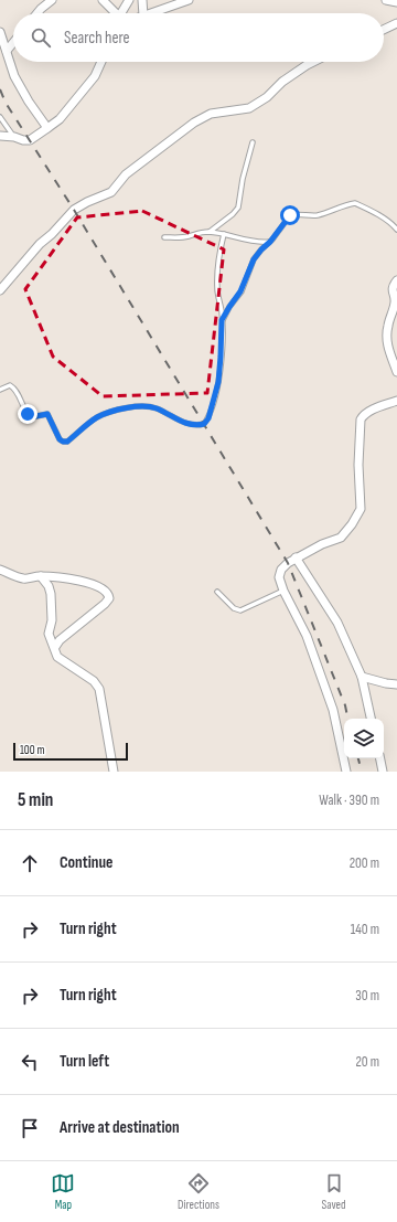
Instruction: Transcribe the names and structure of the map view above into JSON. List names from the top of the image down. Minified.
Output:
{"scale_bar":"100 m","page":{"search":"Search here","scale":"100 m","heading":["5 min","Walk · 390 m"],"list":[["Continue","200 m"],["Turn right","140 m"],["Turn right","30 m"],["Turn left","20 m"],"Arrive at destination"],"nav":["Map","Directions","Saved"]}}
